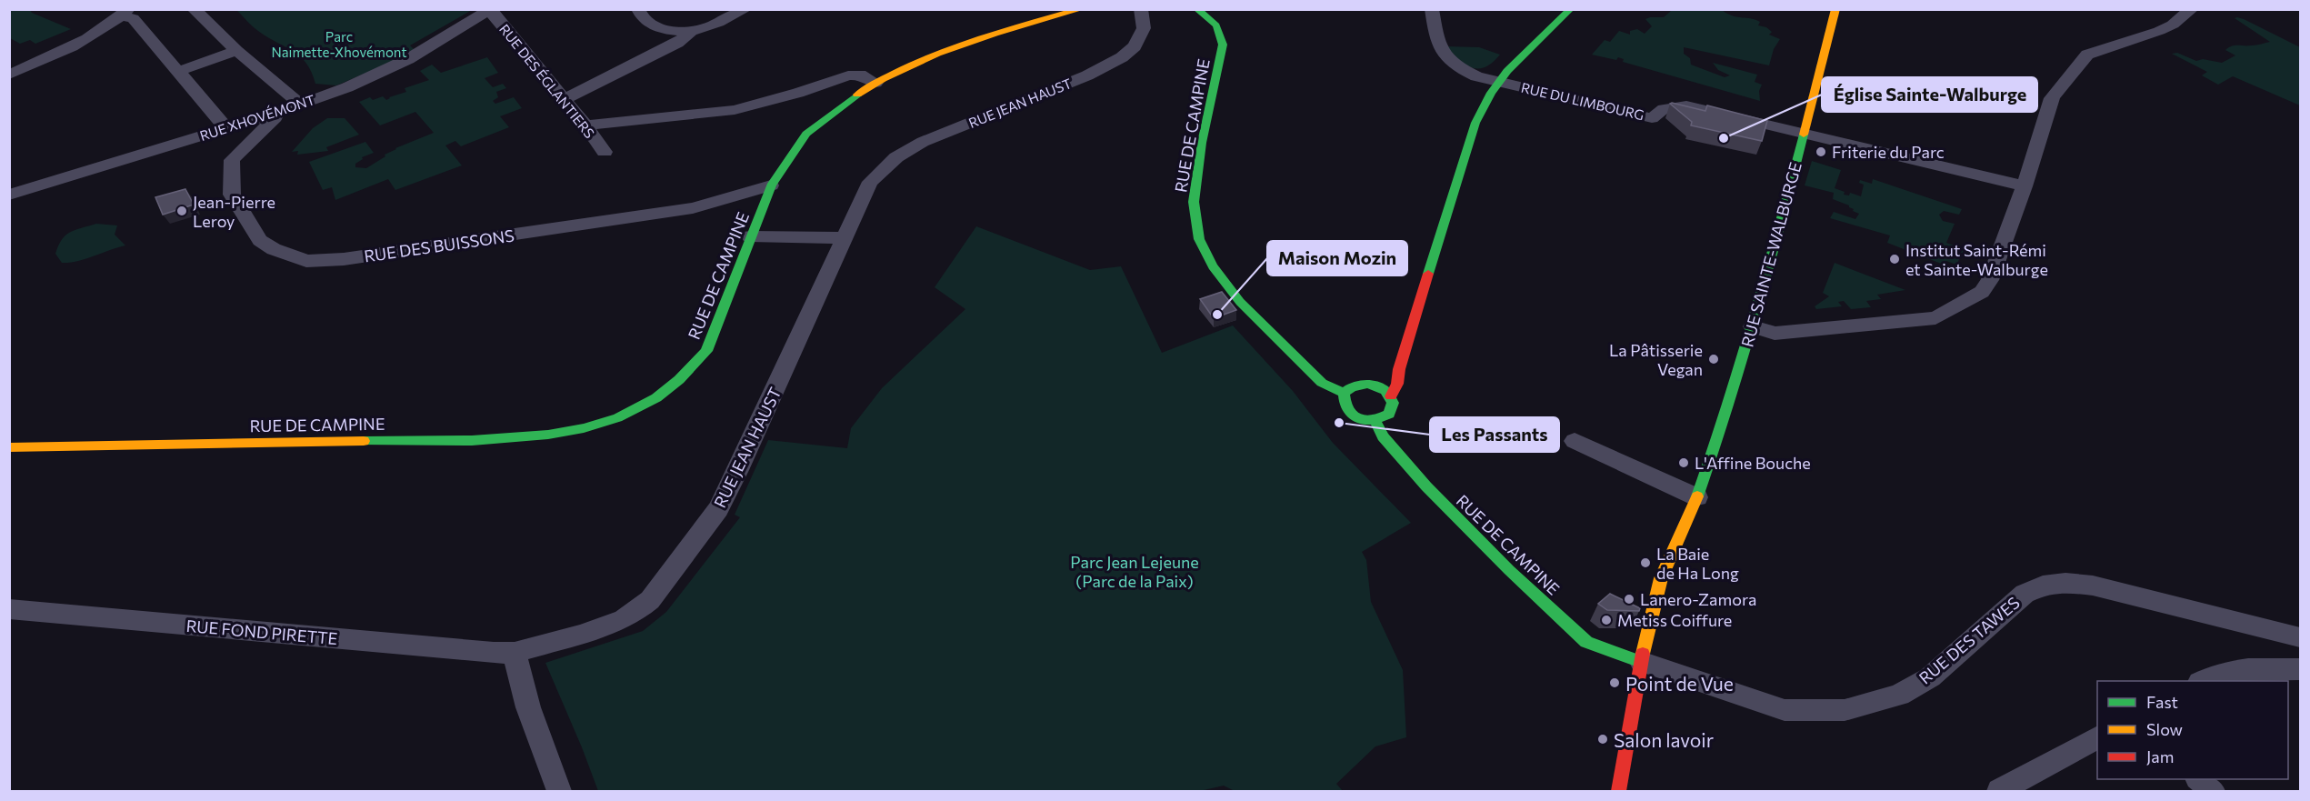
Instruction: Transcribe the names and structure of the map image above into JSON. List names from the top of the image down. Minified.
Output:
{"streets":{"street":["RUE DES ÉGLANTIERS","RUE DU LIMBOURG","RUE JEAN HAUST","RUE XHOVÉMONT","RUE DE CAMPINE","RUE DES BUISSONS","RUE SAINTE-WALBURGE","RUE FOND PIRETTE","RUE DES TAWES"]},"crossings":[["RUE DES ÉGLANTIERS","RUE XHOVÉMONT"],["RUE DU LIMBOURG","RUE SAINTE-WALBURGE"],["RUE JEAN HAUST","RUE FOND PIRETTE"],["RUE XHOVÉMONT","RUE DES BUISSONS"],["RUE DE CAMPINE","RUE DES BUISSONS"],["RUE DE CAMPINE","RUE SAINTE-WALBURGE"],["RUE DE CAMPINE","RUE DES TAWES"],["RUE SAINTE-WALBURGE","RUE DES TAWES"]],"parks":["Parc Naimette-Xhovémont","Parc Jean Lejeune (Parc de la Paix)"],"places":["Église Sainte-Walburge","Friterie du Parc","Jean-Pierre Leroy","Institut Saint-Rémi et Sainte-Walburge","Maison Mozin","La Pâtisserie Vegan","Les Passants","L'Affine Bouche","La Baie de Ha Long","Lanero-Zamora","Metiss Coiffure","Point de Vue","Salon lavoir"],"legend":["Fast","Slow","Jam"]}
